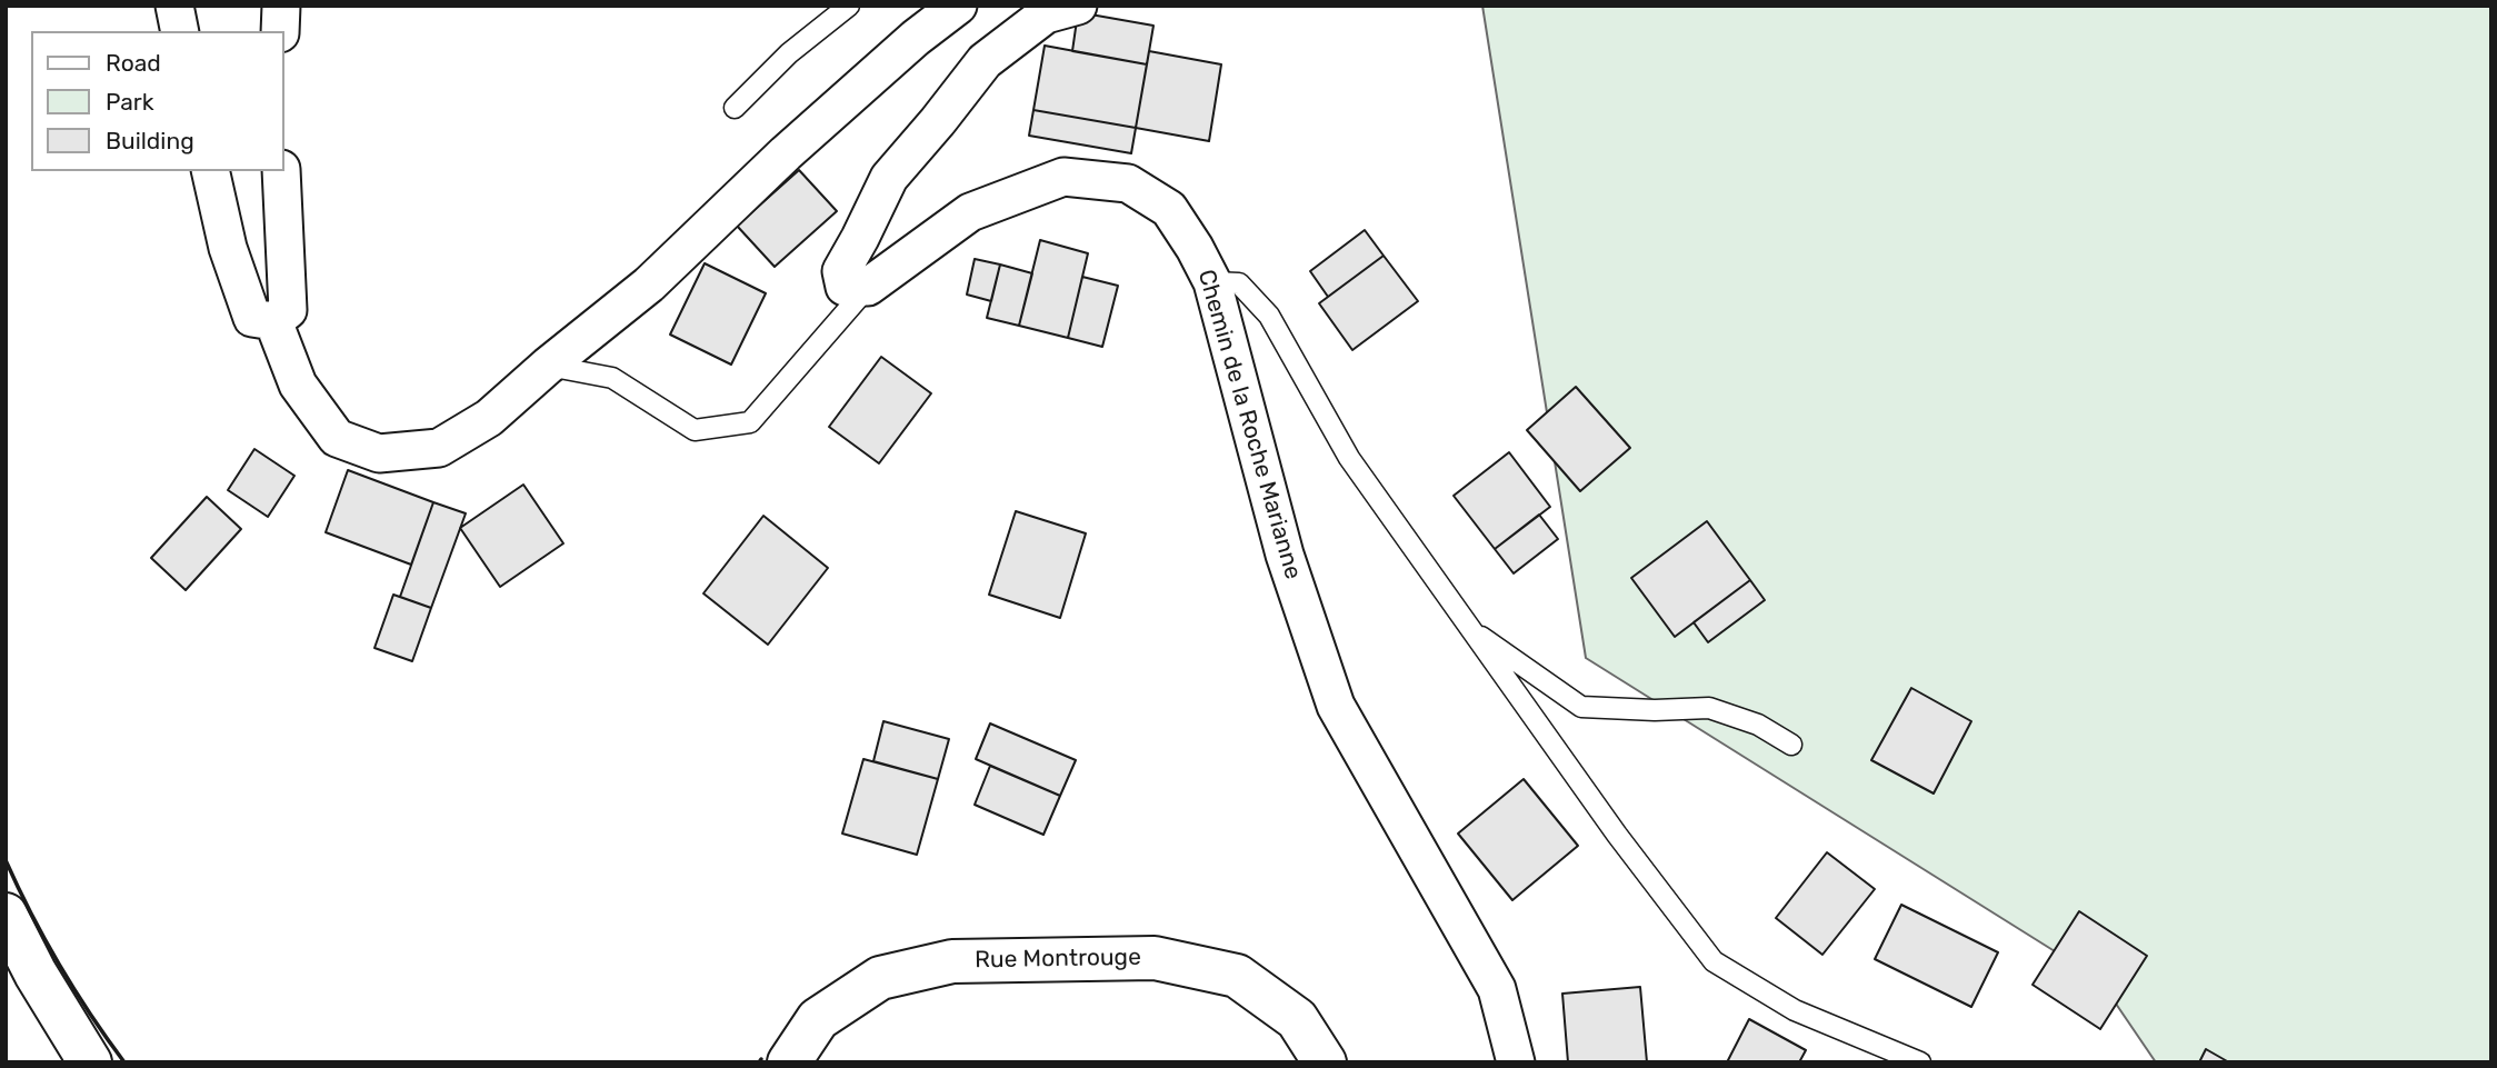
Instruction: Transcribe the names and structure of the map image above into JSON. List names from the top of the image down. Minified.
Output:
{"streets":{"main road":["Rue Montrouge"],"street":["Chemin de la Roche Marianne"]},"legend":["Road","Park","Building"]}
